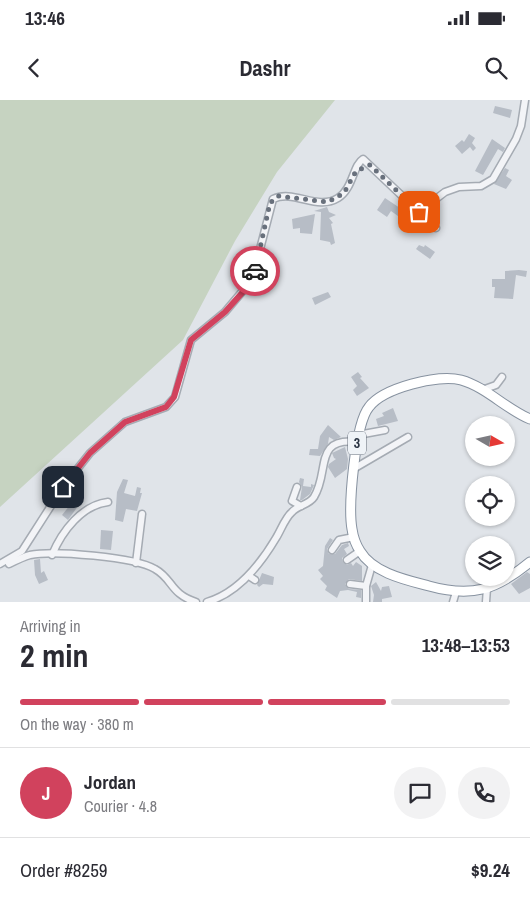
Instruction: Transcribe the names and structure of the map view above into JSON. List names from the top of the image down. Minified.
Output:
{"streets":{"highway":["3"]},"north":"right","page":{"status":"13:46","header":"Dashr","heading":["2 min","Arriving in","13:48–13:53"],"panel":["Jordan","Courier · 4.8","Order #8259","$9.24"],"bar":"On the way · 380 m","round":"J"}}
